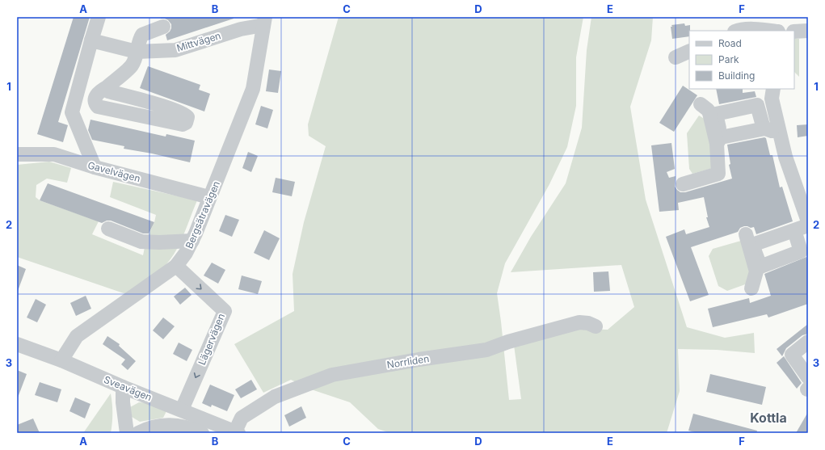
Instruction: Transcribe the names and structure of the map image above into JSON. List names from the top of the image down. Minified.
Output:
{"streets":{"street":["Mittvägen","Gavelvägen","Bergsätravägen","Lägervägen","Norrliden","Sveavägen"]},"crossings":[["Mittvägen","Bergsätravägen"],["Gavelvägen","Bergsätravägen"],["Bergsätravägen","Lägervägen"],["Bergsätravägen","Sveavägen"],["Lägervägen","Sveavägen"],["Norrliden","Sveavägen"]],"one_way":["Lägervägen"],"districts":["Kottla"],"legend":["Road","Park","Building"],"grid":{"columns":["A","B","C","D","E","F"],"rows":["1","2","3"]}}
